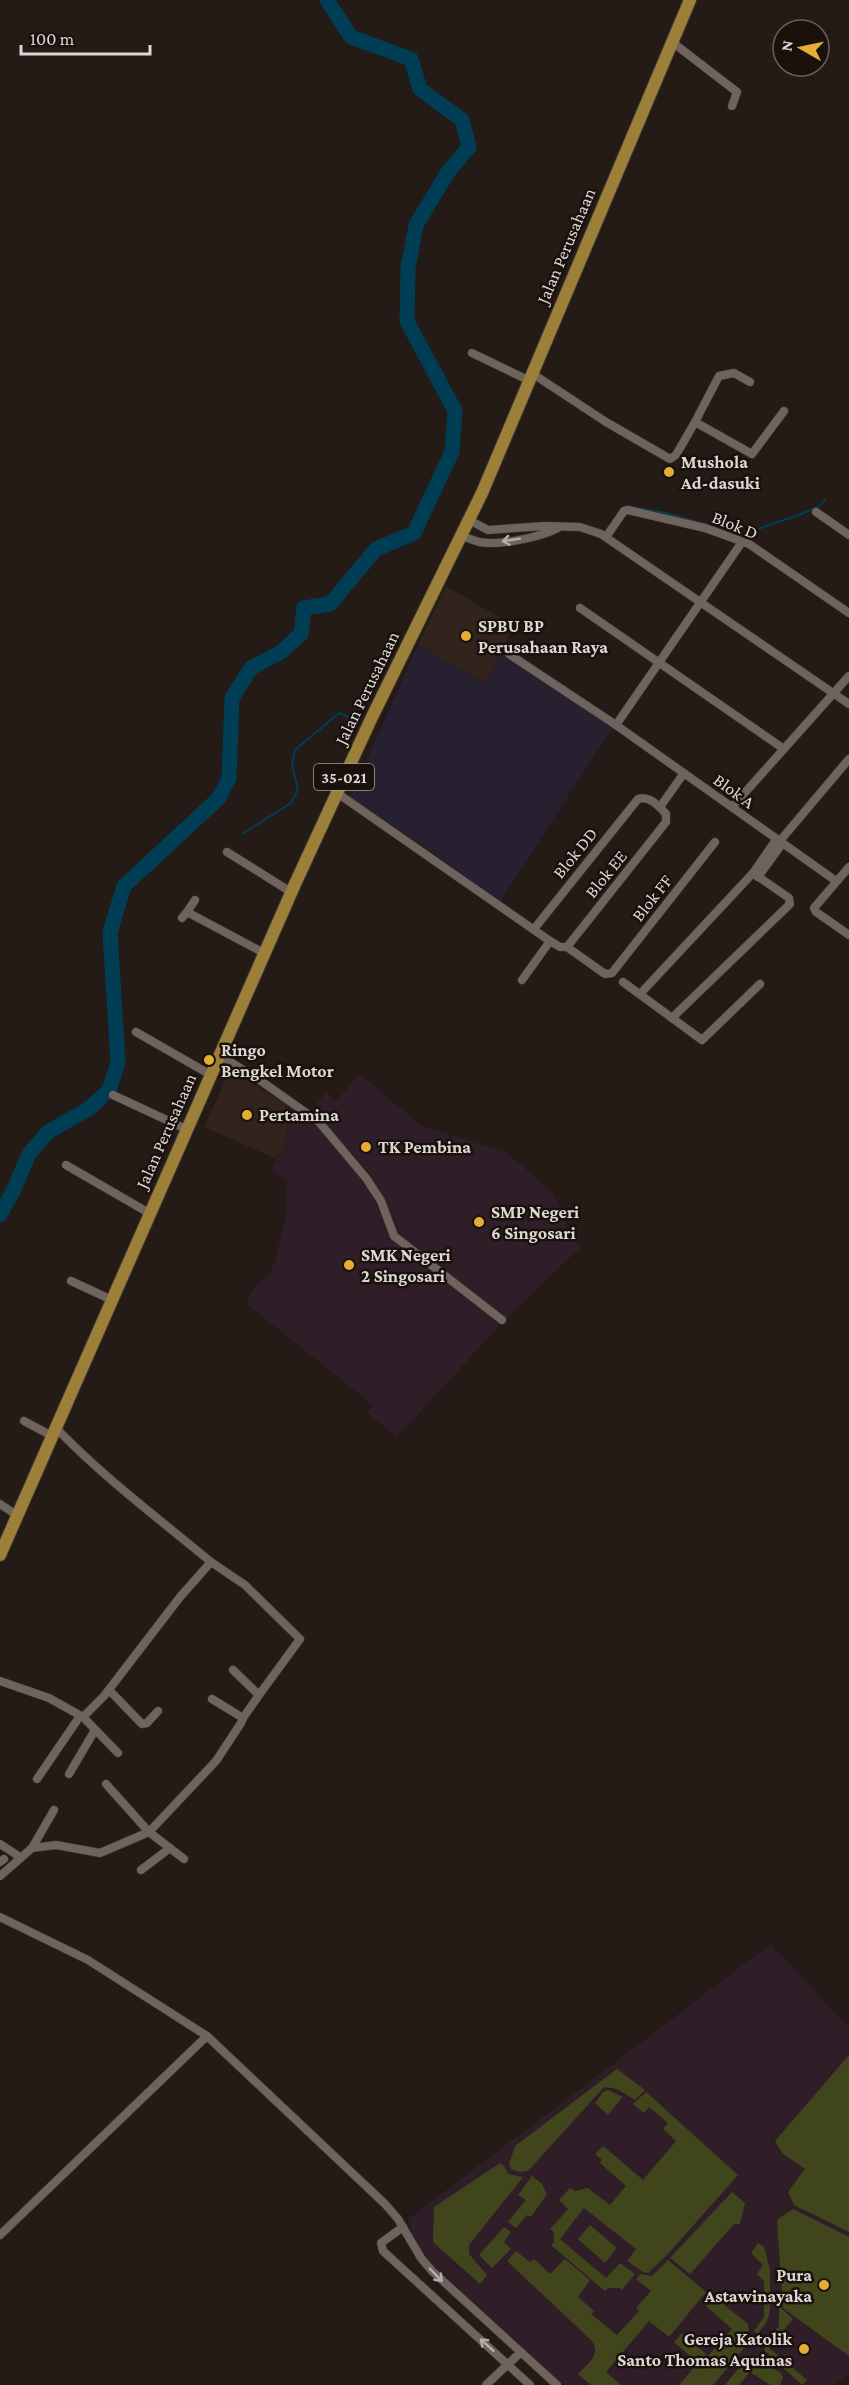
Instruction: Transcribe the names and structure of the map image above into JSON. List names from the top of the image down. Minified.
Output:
{"streets":{"main road":["Jalan Perusahaan","35-021"],"street":["Blok D","Blok A","Blok DD","Blok EE","Blok FF"]},"crossings":[["Blok DD","Blok EE"],["Blok EE","Blok FF"]],"places":["Mushola Ad-dasuki","SPBU BP Perusahaan Raya","Ringo Bengkel Motor","Pertamina","TK Pembina","SMP Negeri 6 Singosari","SMK Negeri 2 Singosari","Pura Astawinayaka","Gereja Katolik Santo Thomas Aquinas"],"scale_bar":"100 m","north":"left"}
